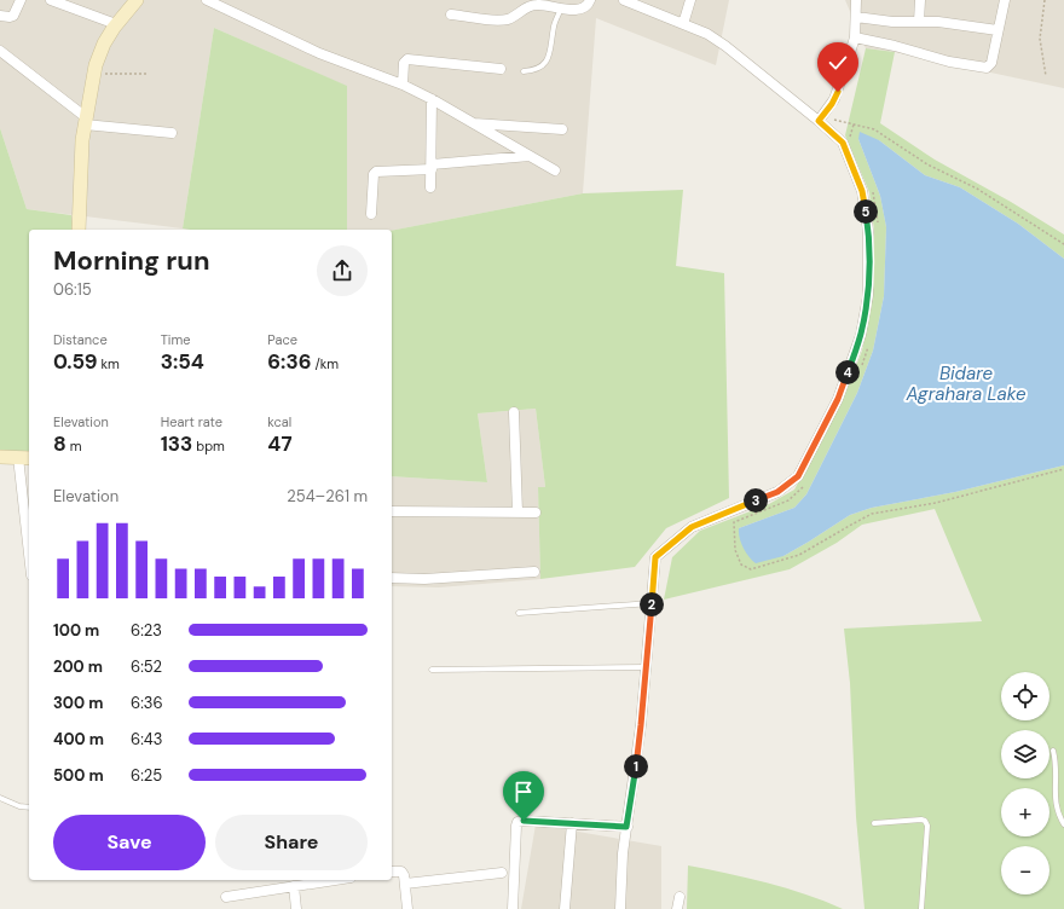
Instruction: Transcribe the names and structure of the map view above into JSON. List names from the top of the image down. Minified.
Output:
{"water":["Bidare Agrahara Lake"],"page":{"pins":["5","4","3","2","1"],"heading":["Morning run","06:15"],"stats":[["Distance","0.59 km"],["Time","3:54"],["Pace","6:36 /km"],["Elevation","8 m"],["Heart rate","133 bpm"],["kcal","47"]],"chart":["Elevation","254–261 m"],"list":[{"name":"100 m","note":"6:23"},{"name":"200 m","note":"6:52"},{"name":"300 m","note":"6:36"},{"name":"400 m","note":"6:43"},{"name":"500 m","note":"6:25"}],"map_buttons":["+","−"],"buttons":["Save","Share"]}}
